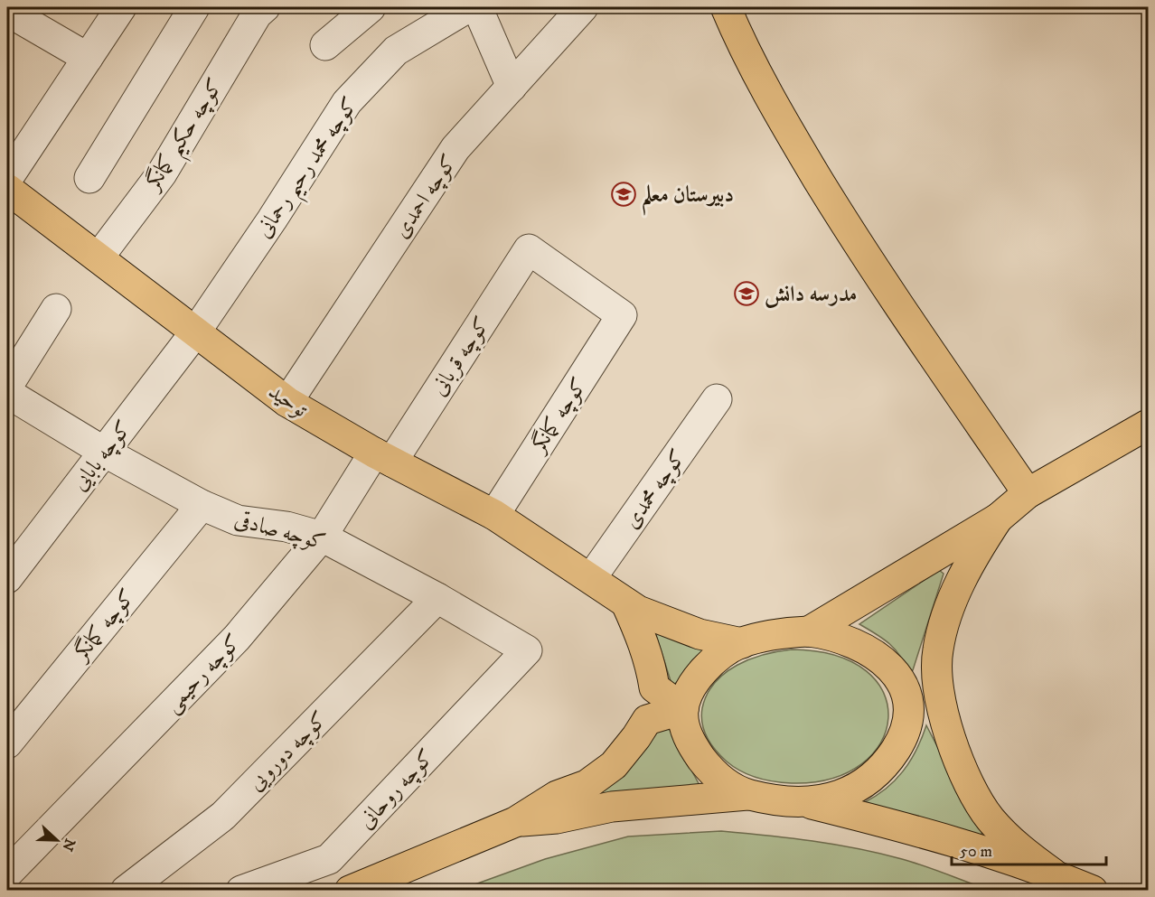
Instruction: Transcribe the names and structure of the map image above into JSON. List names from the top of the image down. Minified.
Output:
{"streets":{"main road":["توحید"],"street":["کوچه حکیم کمانگر","کوچه محمد رحیم رحمانی","کوچه احمدی","کوچه قربانی","کوچه کمانگر","کوچه بابایی","کوچه محمدی","کوچه صادقی","کوچه رحیمی","کوچه دورویی","کوچه روحانی"]},"crossings":[["کوچه حکیم کمانگر","توحید"],["کوچه محمد رحیم رحمانی","توحید"],["کوچه محمد رحیم رحمانی","کوچه بابایی"],["کوچه احمدی","توحید"],["کوچه قربانی","توحید"],["کوچه قربانی","کوچه کمانگر"],["کوچه قربانی","کوچه رحیمی"],["توحید","کوچه کمانگر"],["توحید","کوچه بابایی"],["توحید","کوچه محمدی"],["توحید","کوچه رحیمی"],["کوچه کمانگر","کوچه صادقی"],["کوچه بابایی","کوچه صادقی"],["کوچه صادقی","کوچه رحیمی"],["کوچه صادقی","کوچه دورویی"],["کوچه صادقی","کوچه روحانی"]],"places":{"school or university":["دبیرستان معلم","مدرسه دانش"]},"scale_bar":"50 m","north":"right"}
